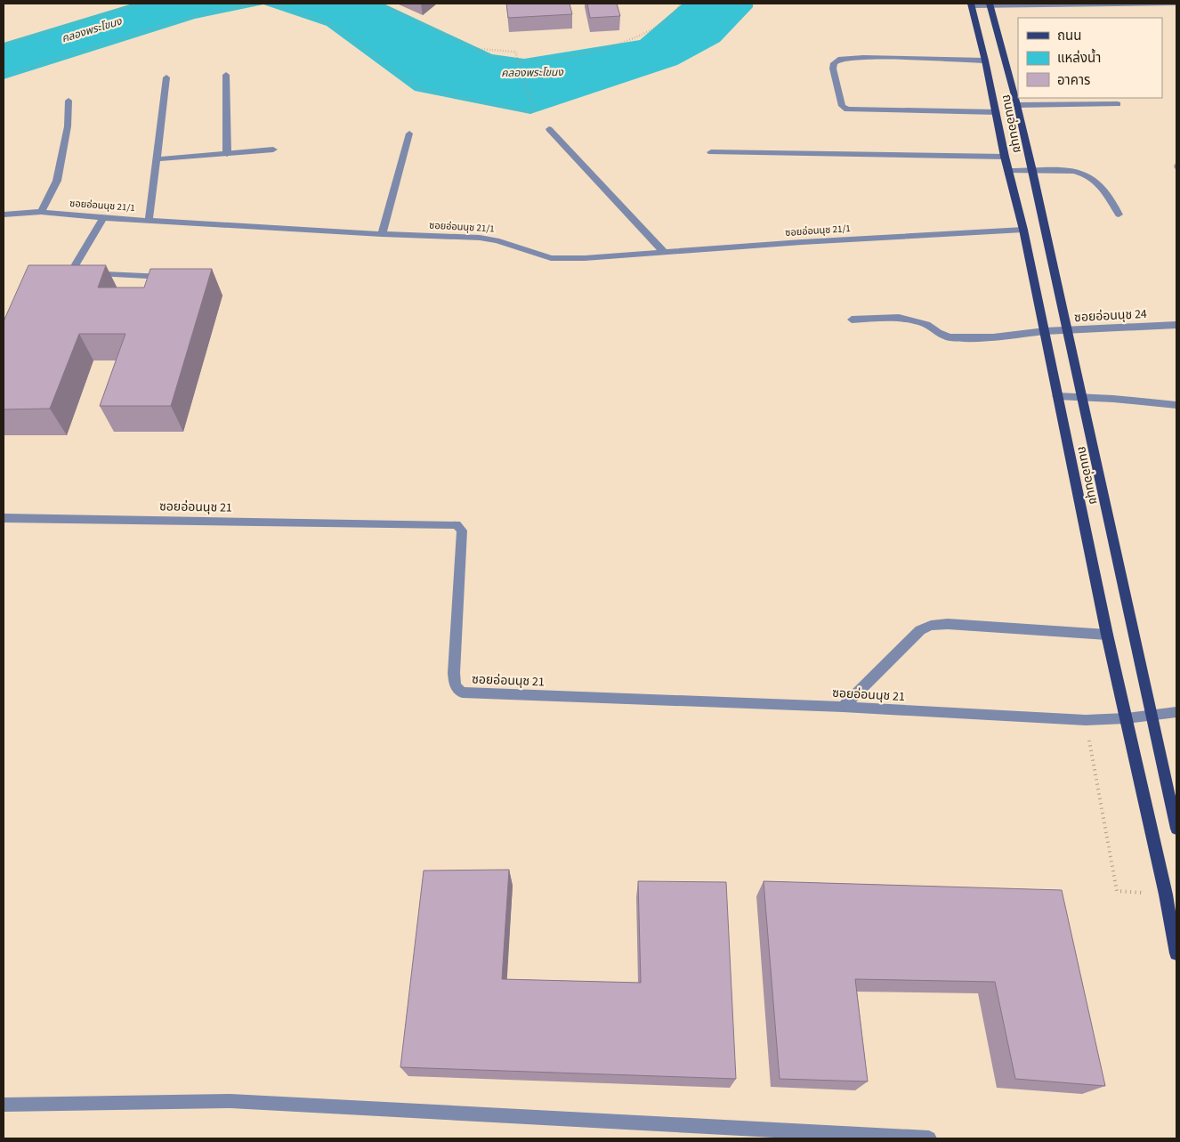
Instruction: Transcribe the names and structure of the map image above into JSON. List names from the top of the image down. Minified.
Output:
{"streets":{"main road":["ถนนอ่อนนุช"],"street":["ซอยอ่อนนุช 21/1","ซอยอ่อนนุช 24","ซอยอ่อนนุช 21"]},"crossings":[["ถนนอ่อนนุช","ซอยอ่อนนุช 21/1"],["ถนนอ่อนนุช","ซอยอ่อนนุช 24"],["ถนนอ่อนนุช","ซอยอ่อนนุช 21"]],"water":["คลองพระโขนง"],"legend":["ถนน","แหล่งน้ำ","อาคาร"]}
